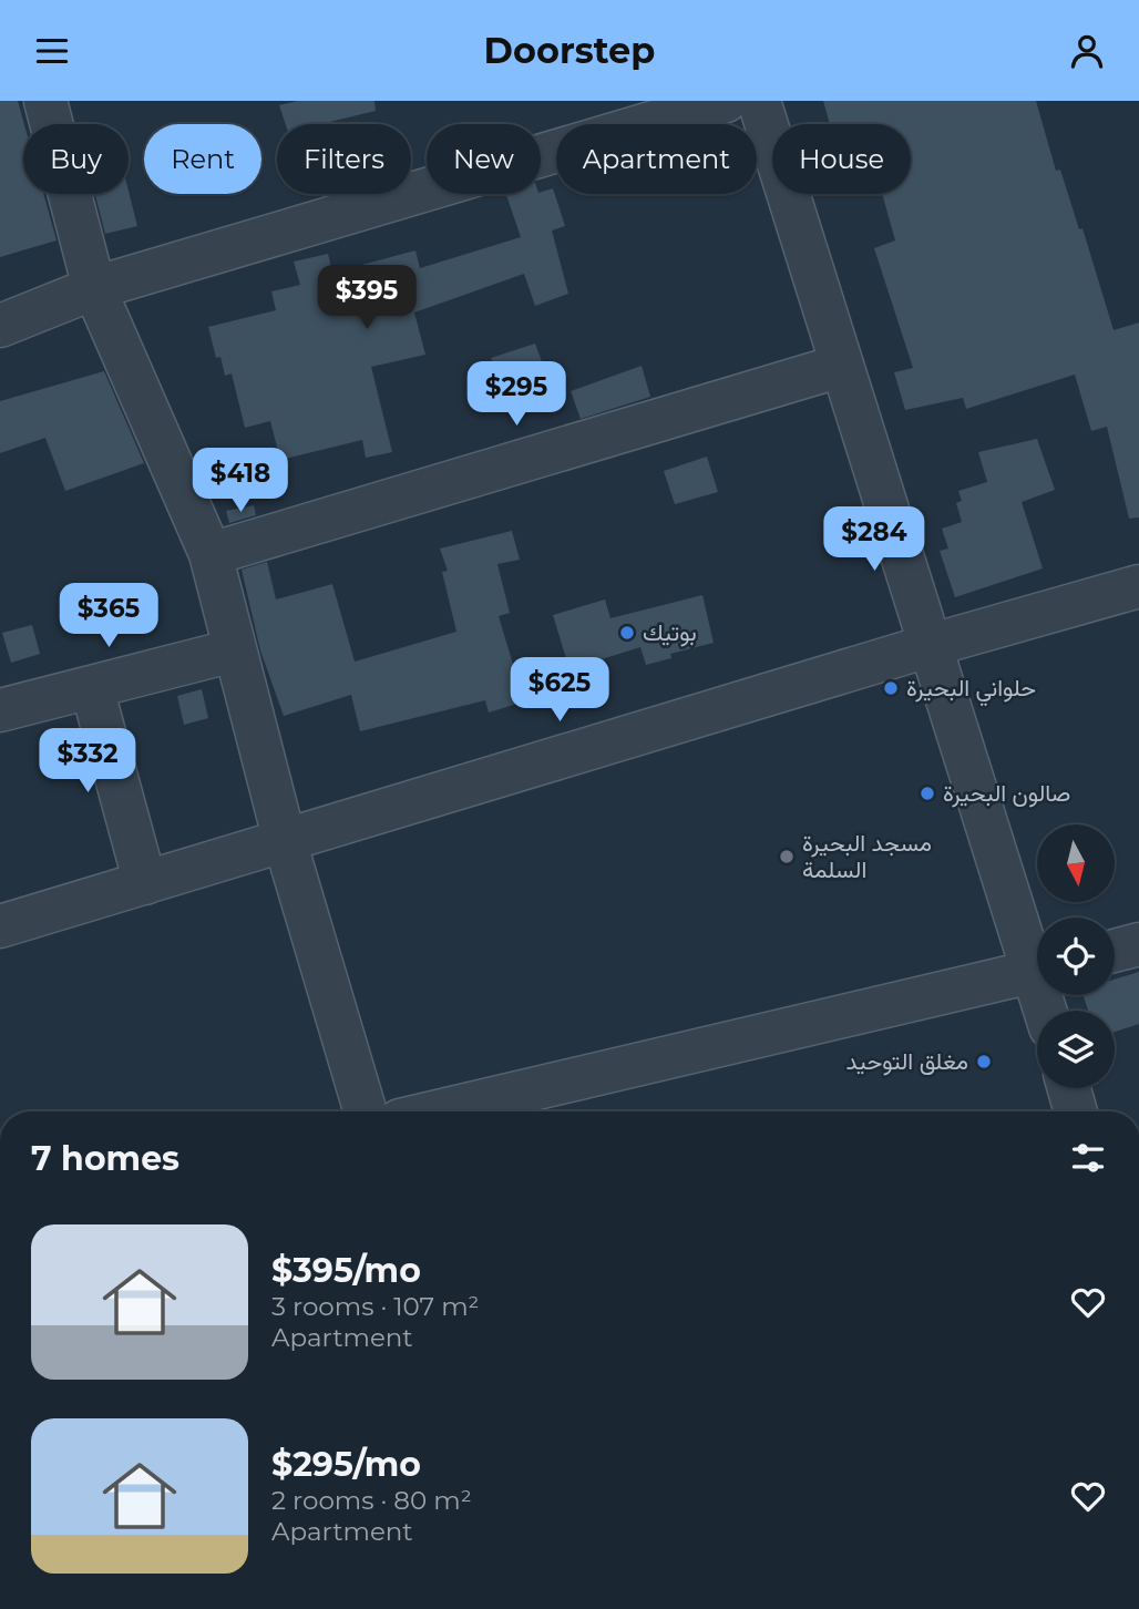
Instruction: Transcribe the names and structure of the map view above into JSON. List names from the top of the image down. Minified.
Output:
{"places":["بوتيك","حلواني البحيرة","صالون البحيرة","مسجد البحيرة السلمة","مغلق التوحيد"],"north":"bottom","page":{"header":"Doorstep","chip":["Buy","Rent","Filters","New","Apartment","House"],"price":["$395","$295","$418","$284","$365","$625","$332"],"heading":"7 homes","list":[{"name":"$395/mo","note":"3 rooms · 107 m² · Apartment"},{"name":"$295/mo","note":"2 rooms · 80 m² · Apartment"}]}}
